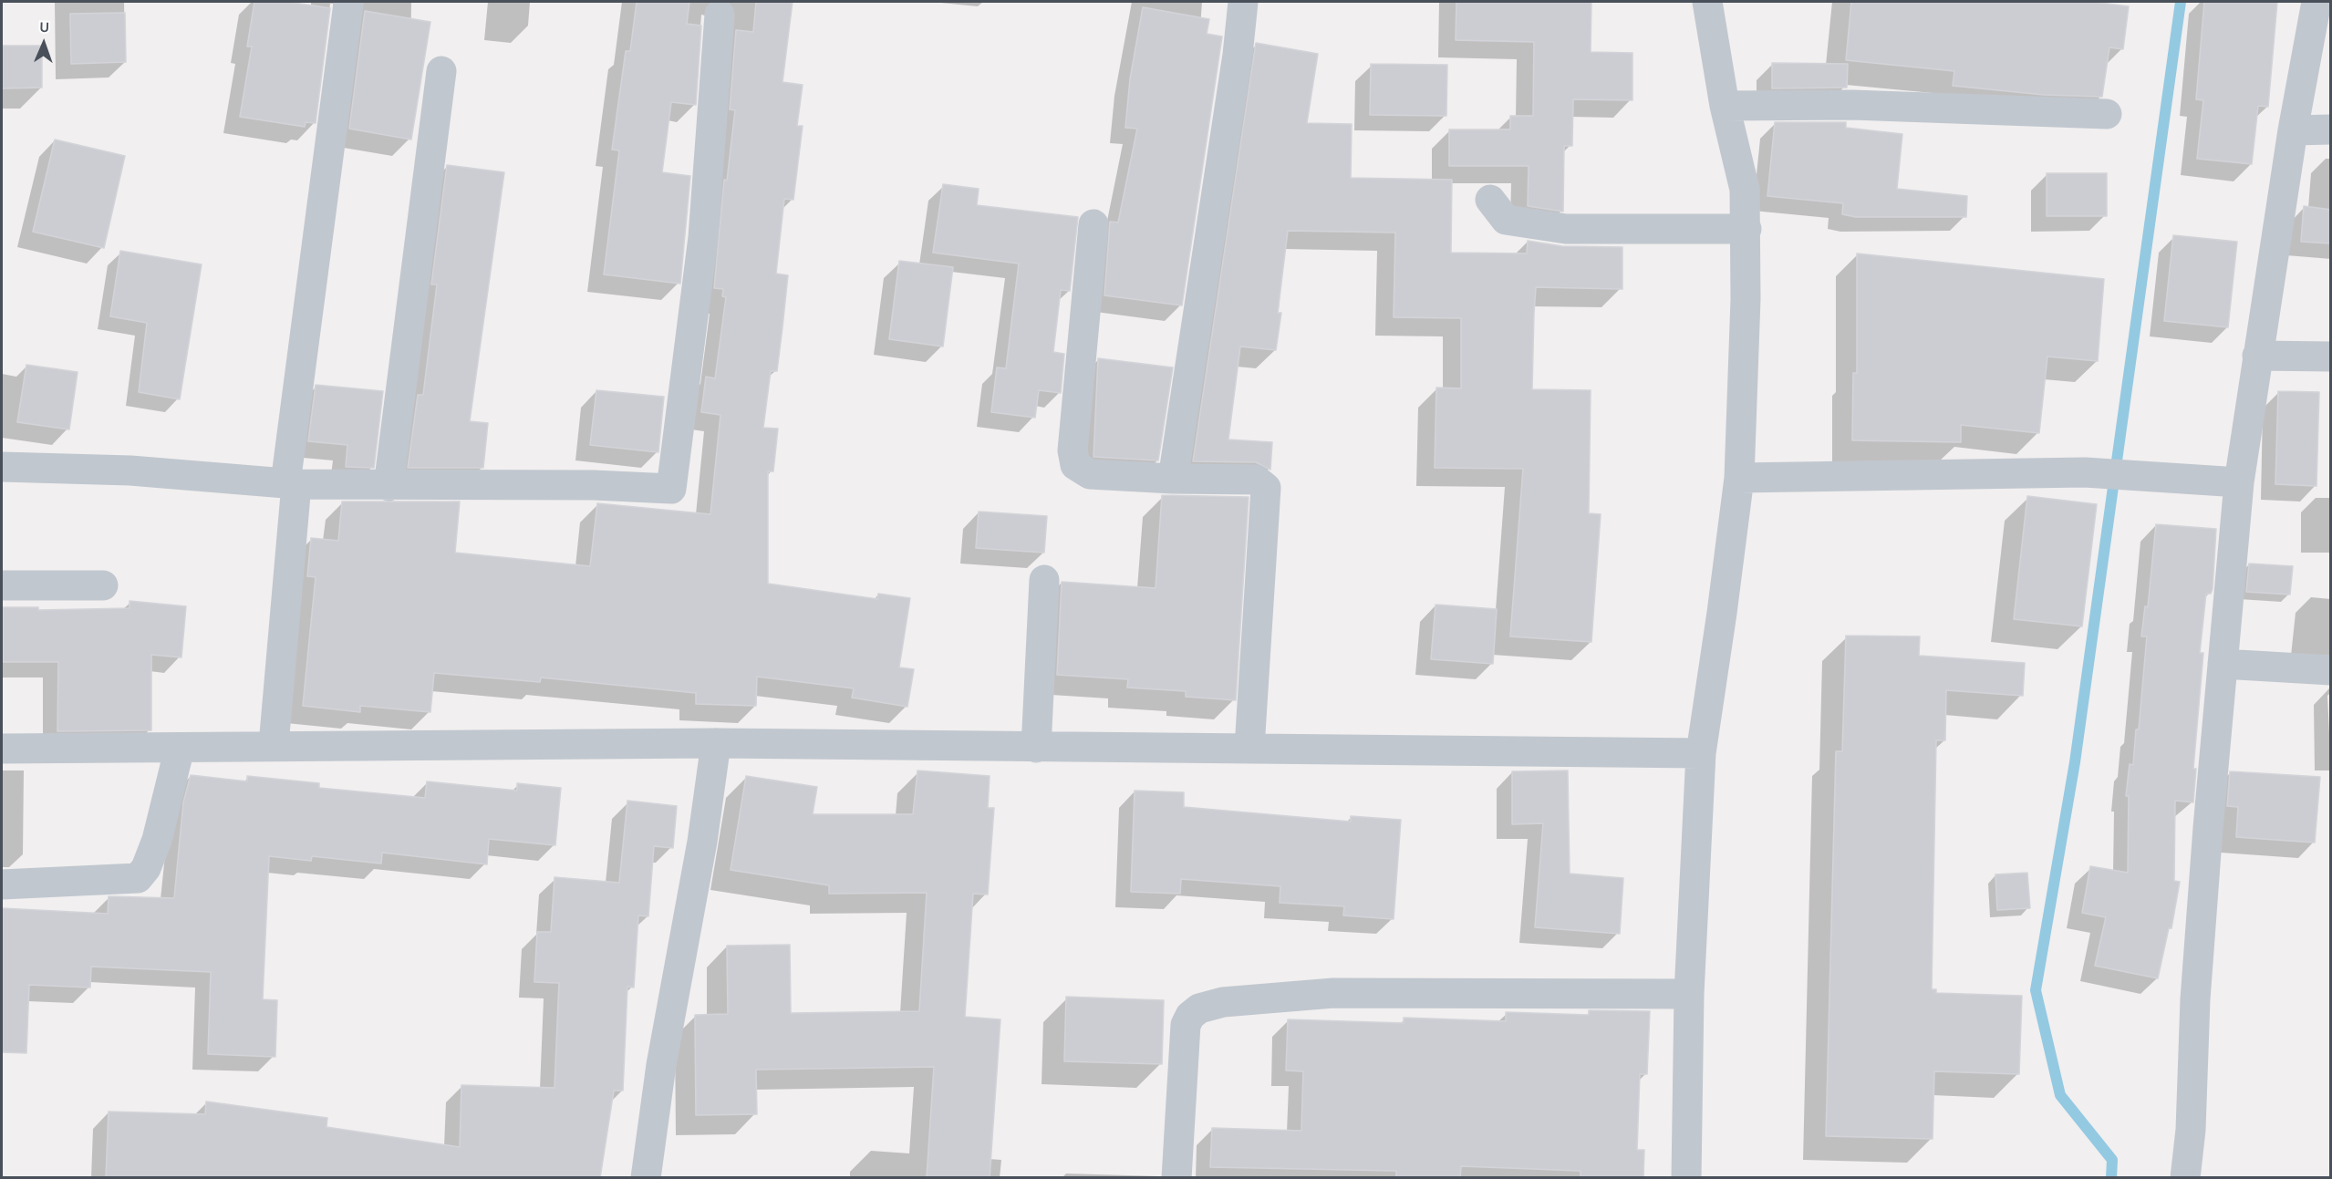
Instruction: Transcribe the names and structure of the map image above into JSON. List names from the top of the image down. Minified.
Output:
{"north":"top"}
